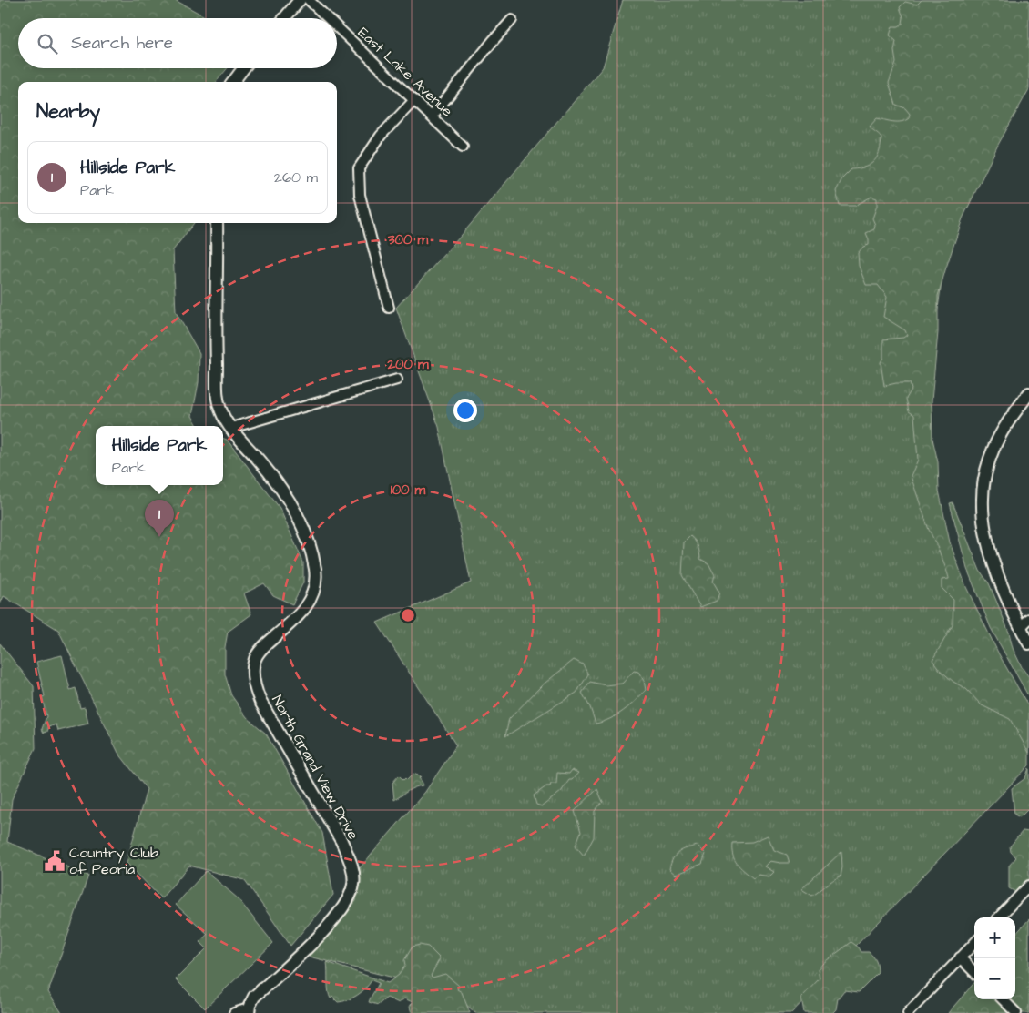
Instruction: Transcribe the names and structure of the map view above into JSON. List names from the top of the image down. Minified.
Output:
{"streets":{"street":["East Lake Avenue","North Grand View Drive"]},"places":{"public building":["Country Club of Peoria"]},"page":{"search":"Search here","heading":"Nearby","list":[{"mark":"1","name":"Hillside Park","note":"Park","value":"260 m"}],"popup":["Hillside Park","Park"],"pins":"1","map_buttons":["+","−"]},"rings":["300 m","200 m","100 m"]}
